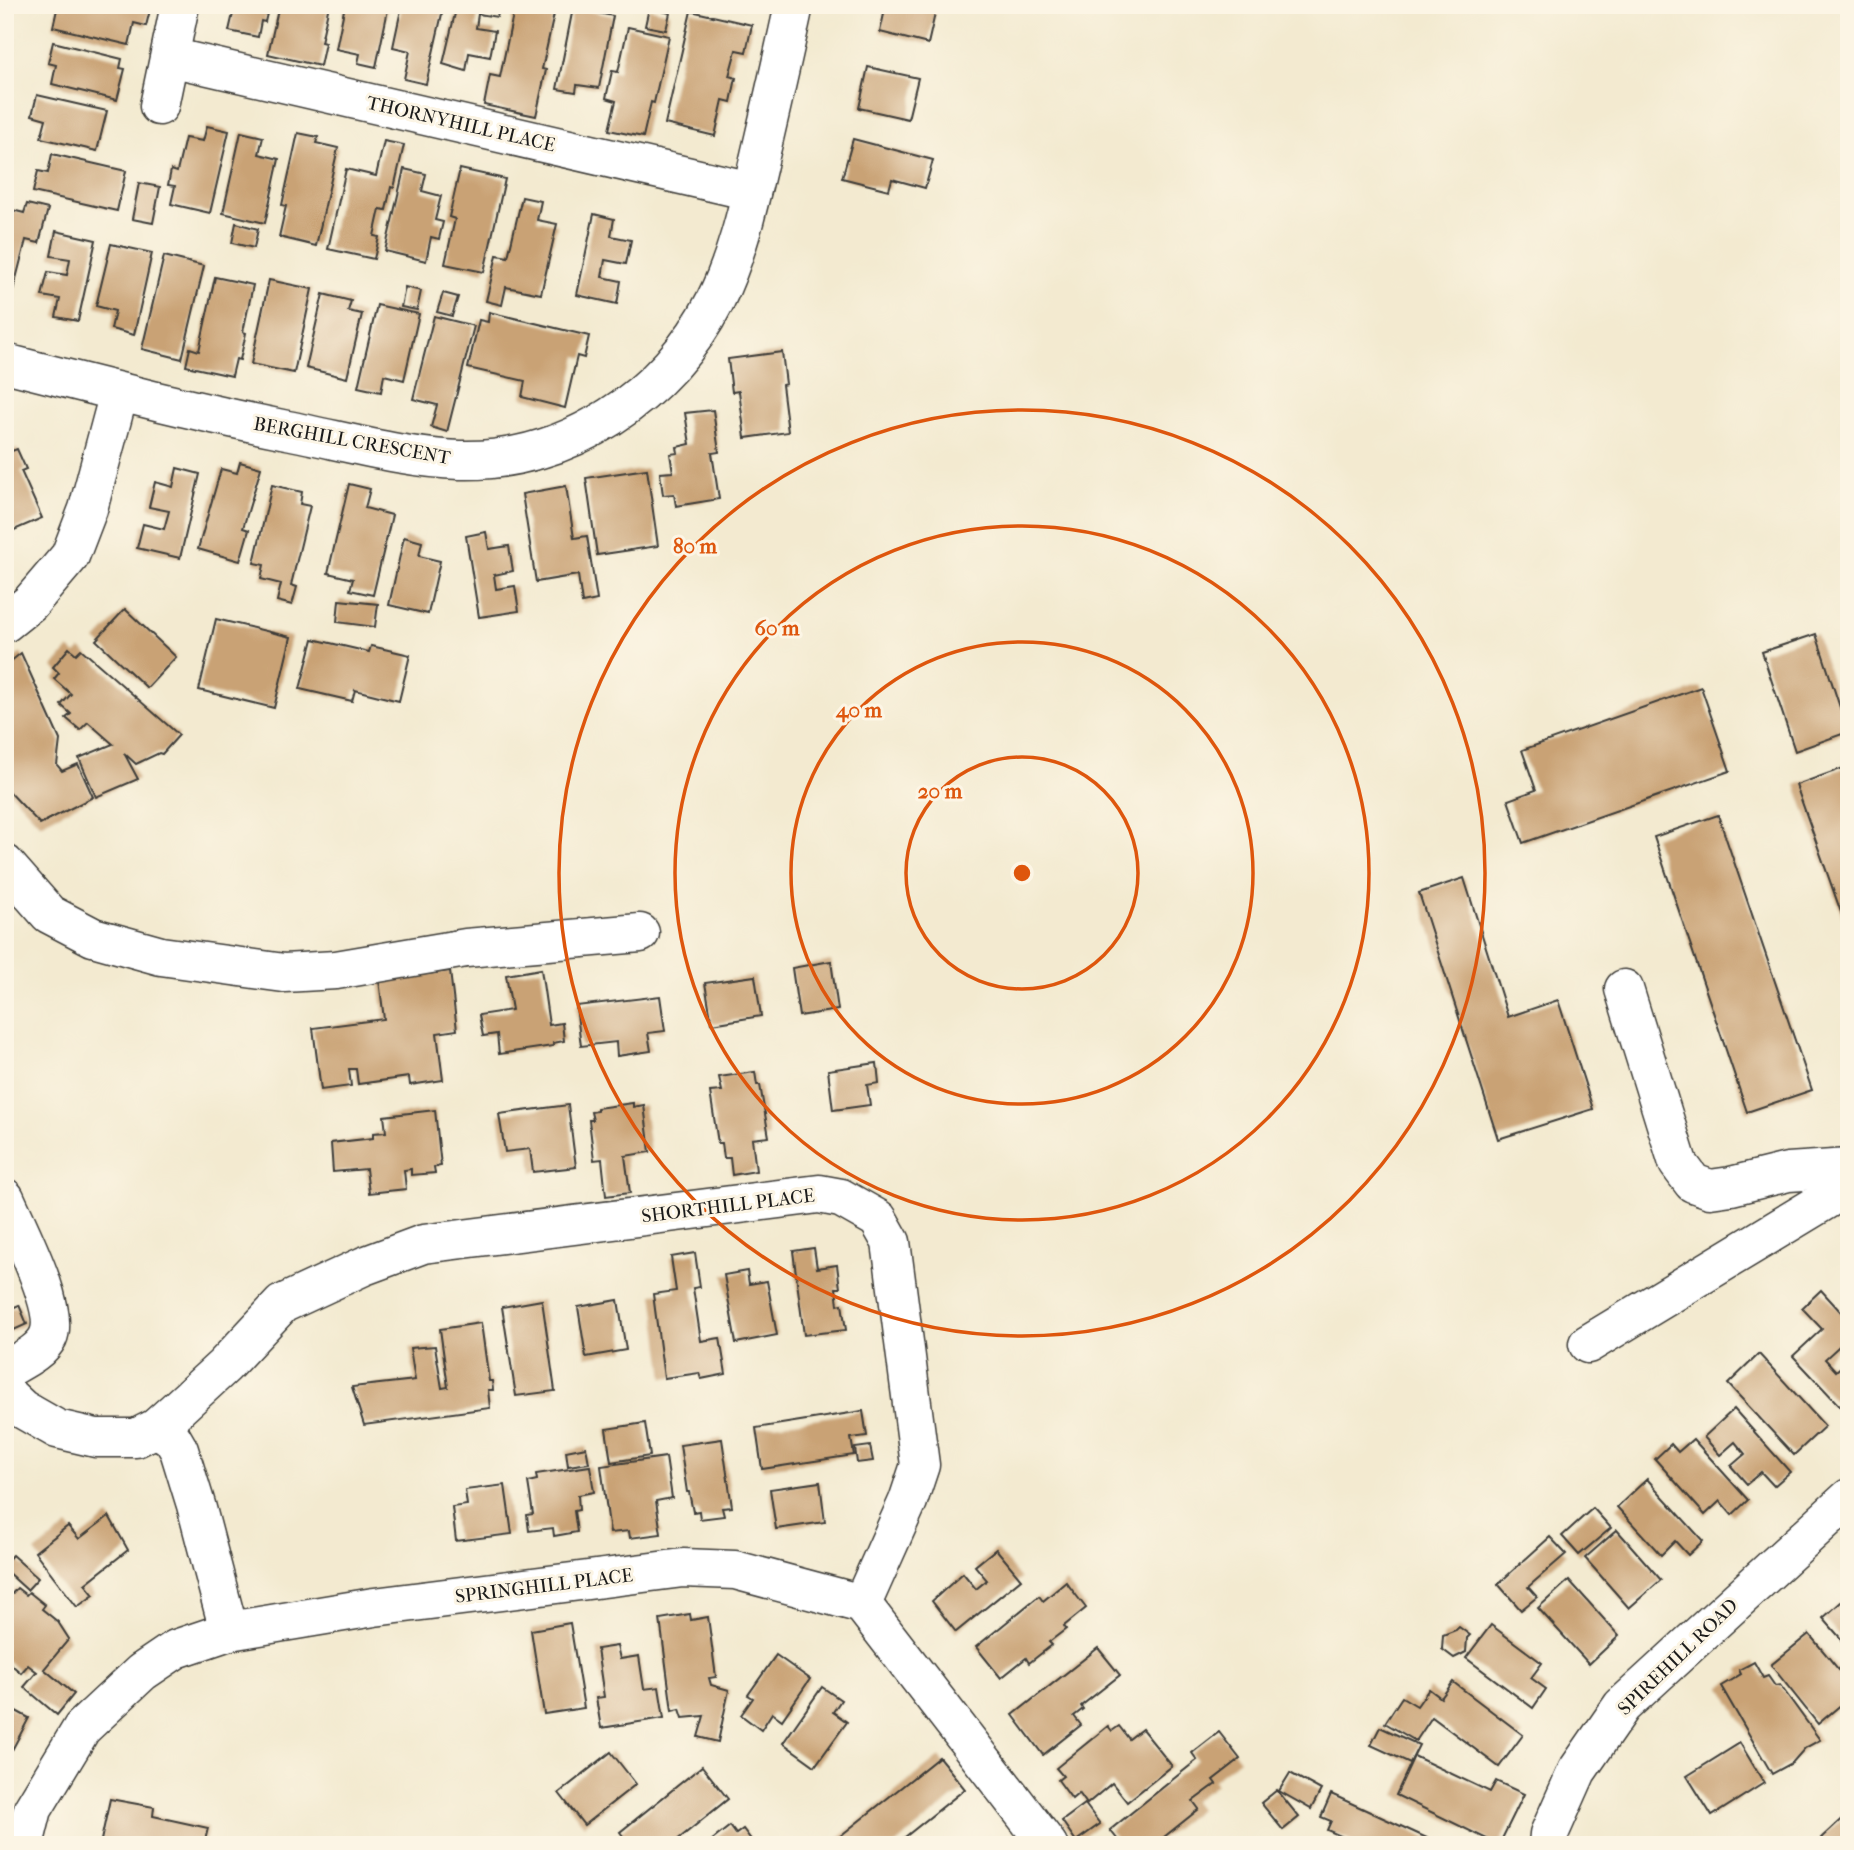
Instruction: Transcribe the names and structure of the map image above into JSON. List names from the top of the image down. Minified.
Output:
{"streets":{"street":["THORNYHILL PLACE","BERGHILL CRESCENT","SHORTHILL PLACE","SPRINGHILL PLACE","SPIREHILL ROAD"]},"crossings":[["THORNYHILL PLACE","BERGHILL CRESCENT"],["SHORTHILL PLACE","SPRINGHILL PLACE"]],"rings":["80 m","60 m","40 m","20 m"]}
